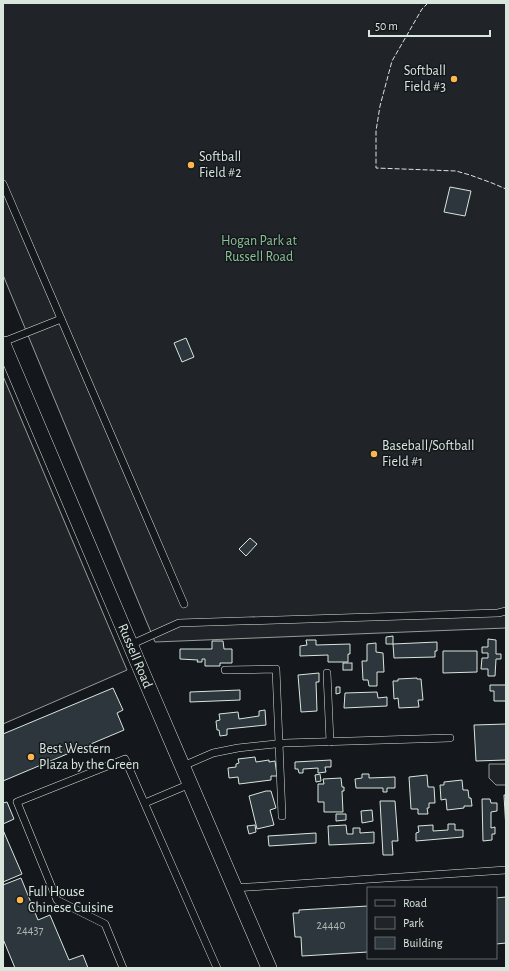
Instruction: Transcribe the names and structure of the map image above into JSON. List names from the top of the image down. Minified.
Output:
{"streets":{"street":["Russell Road"]},"parks":["Hogan Park at Russell Road"],"places":["Softball Field #3","Softball Field #2","Baseball/Softball Field #1","Best Western Plaza by the Green","Full House Chinese Cuisine"],"house_numbers":["24440","24437"],"legend":["Road","Park","Building"],"scale_bar":"50 m"}
